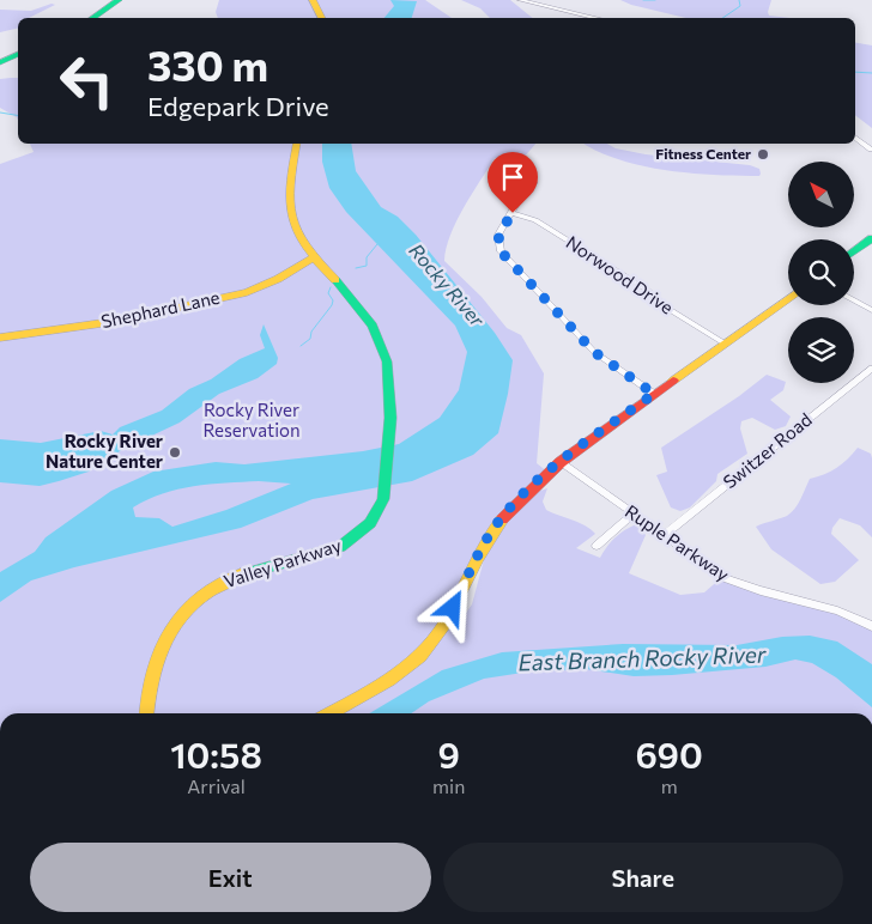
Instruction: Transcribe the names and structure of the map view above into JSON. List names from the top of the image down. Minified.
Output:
{"streets":{"street":["Norwood Drive","Shephard Lane","Switzer Road","Ruple Parkway","Valley Parkway"]},"crossings":[["Shephard Lane","Valley Parkway"],["Switzer Road","Ruple Parkway"]],"water":["Rocky River","East Branch Rocky River"],"parks":["Rocky River Reservation"],"places":["Fitness Center","Rocky River Nature Center"],"north":"top left","page":{"turn":["330 m","Edgepark Drive"],"eta":["10:58","Arrival","9","min","690","m"],"buttons":["Exit","Share"]}}
